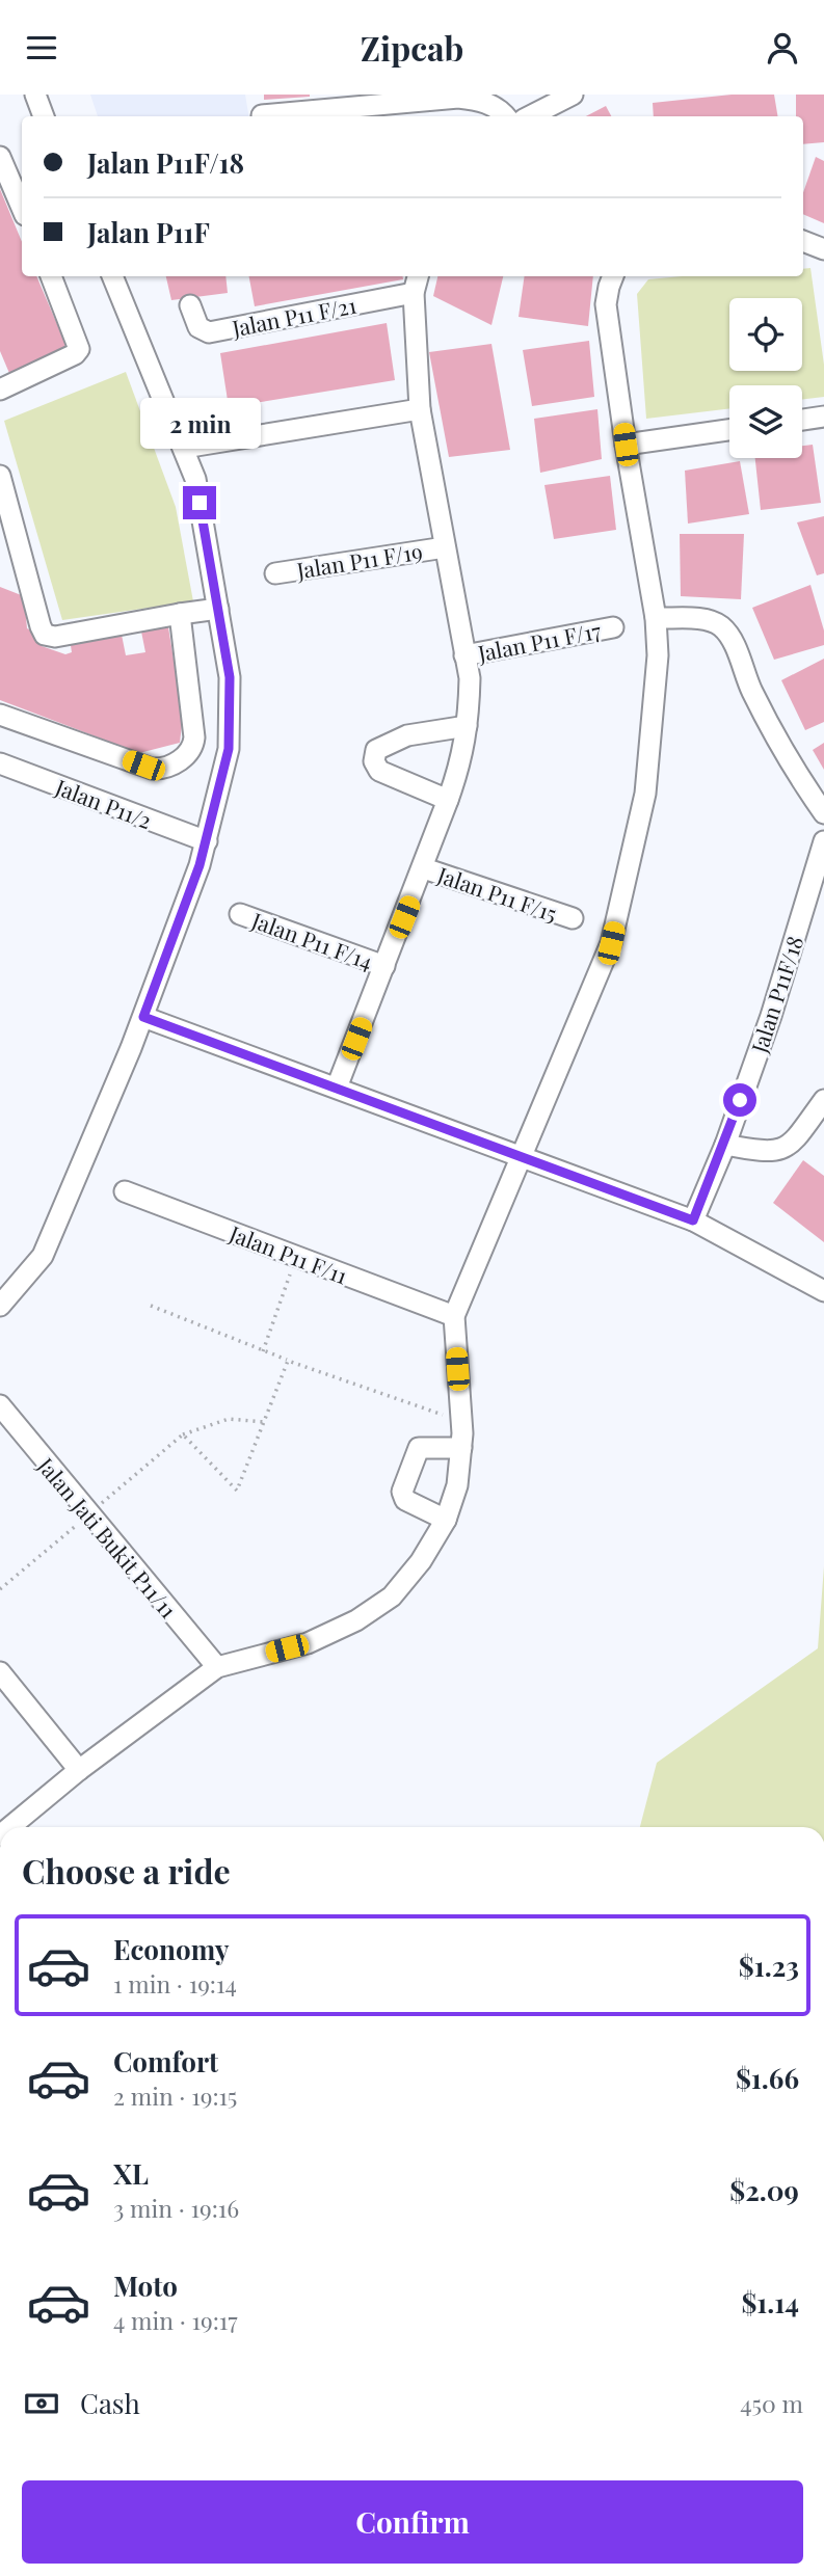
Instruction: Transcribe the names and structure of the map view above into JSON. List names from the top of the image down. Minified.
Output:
{"streets":{"street":["Jalan P11 F/21","Jalan P11 F/19","Jalan P11 F/17","Jalan P11/2","Jalan P11 F/15","Jalan P11 F/14","Jalan P11F/18","Jalan P11 F/11","Jalan Jati Bukit P11/11"]},"page":{"header":"Zipcab","banner":["Jalan P11F/18","Jalan P11F"],"bubble":"2 min","heading":"Choose a ride","list":[{"name":"Economy","note":"1 min · 19:14","value":"$1.23"},{"name":"Comfort","note":"2 min · 19:15","value":"$1.66"},{"name":"XL","note":"3 min · 19:16","value":"$2.09"},{"name":"Moto","note":"4 min · 19:17","value":"$1.14"}],"pay":["Cash","450 m"],"buttons":"Confirm"}}
